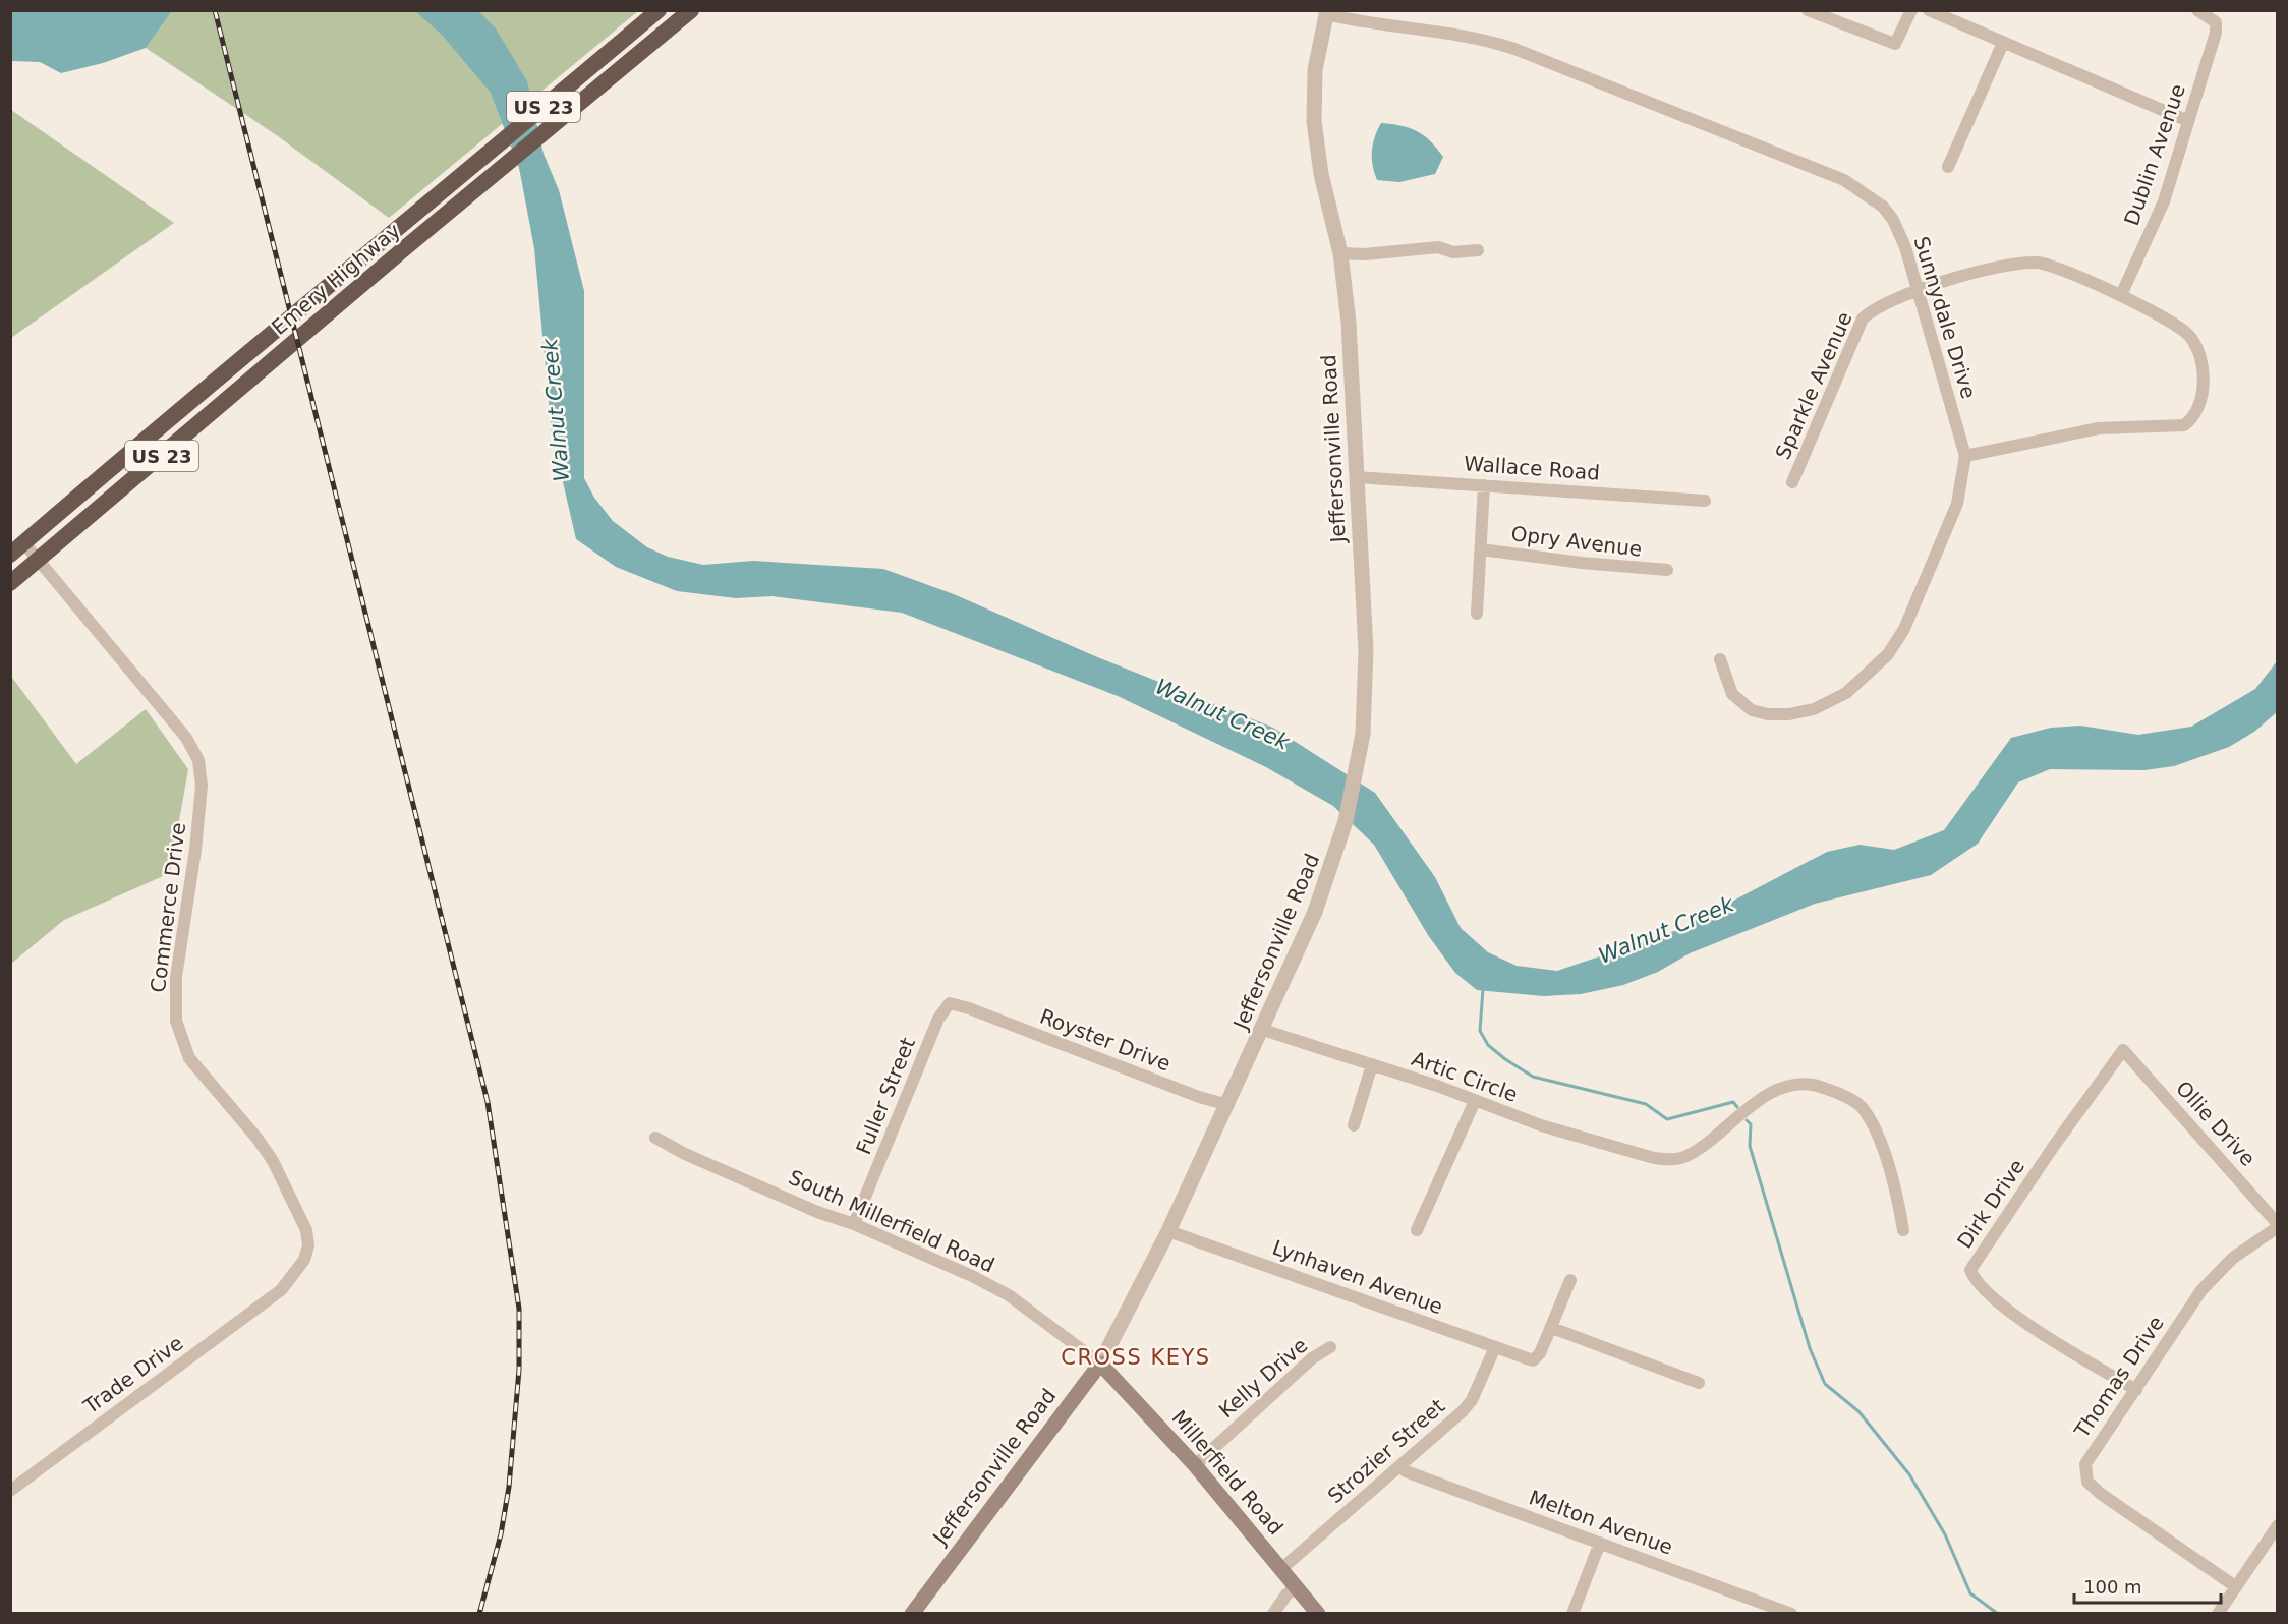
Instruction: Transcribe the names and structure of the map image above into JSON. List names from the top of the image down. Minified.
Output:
{"streets":{"highway":["US 23","Emery Highway"],"main road":["Jeffersonville Road","Millerfield Road"],"street":["Dublin Avenue","Sunnydale Drive","Sparkle Avenue","Wallace Road","Opry Avenue","Commerce Drive","Royster Drive","Artic Circle","Fuller Street","Ollie Drive","Dirk Drive","South Millerfield Road","Lynhaven Avenue","Trade Drive","Thomas Drive","Kelly Drive","Strozier Street","Melton Avenue"]},"crossings":[["Dublin Avenue","Sparkle Avenue"],["Emery Highway","Commerce Drive"],["Sunnydale Drive","Sparkle Avenue"],["Sunnydale Drive","Jeffersonville Road"],["Jeffersonville Road","Wallace Road"],["Jeffersonville Road","Royster Drive"],["Jeffersonville Road","Artic Circle"],["Jeffersonville Road","South Millerfield Road"],["Jeffersonville Road","Lynhaven Avenue"],["Jeffersonville Road","Millerfield Road"],["Commerce Drive","Trade Drive"],["Royster Drive","Fuller Street"],["Fuller Street","South Millerfield Road"],["Ollie Drive","Dirk Drive"],["Ollie Drive","Thomas Drive"],["Dirk Drive","Thomas Drive"],["South Millerfield Road","Millerfield Road"],["Lynhaven Avenue","Strozier Street"],["Kelly Drive","Millerfield Road"],["Strozier Street","Millerfield Road"],["Strozier Street","Melton Avenue"]],"districts":["CROSS KEYS"],"water":["Walnut Creek"],"scale_bar":"100 m"}
